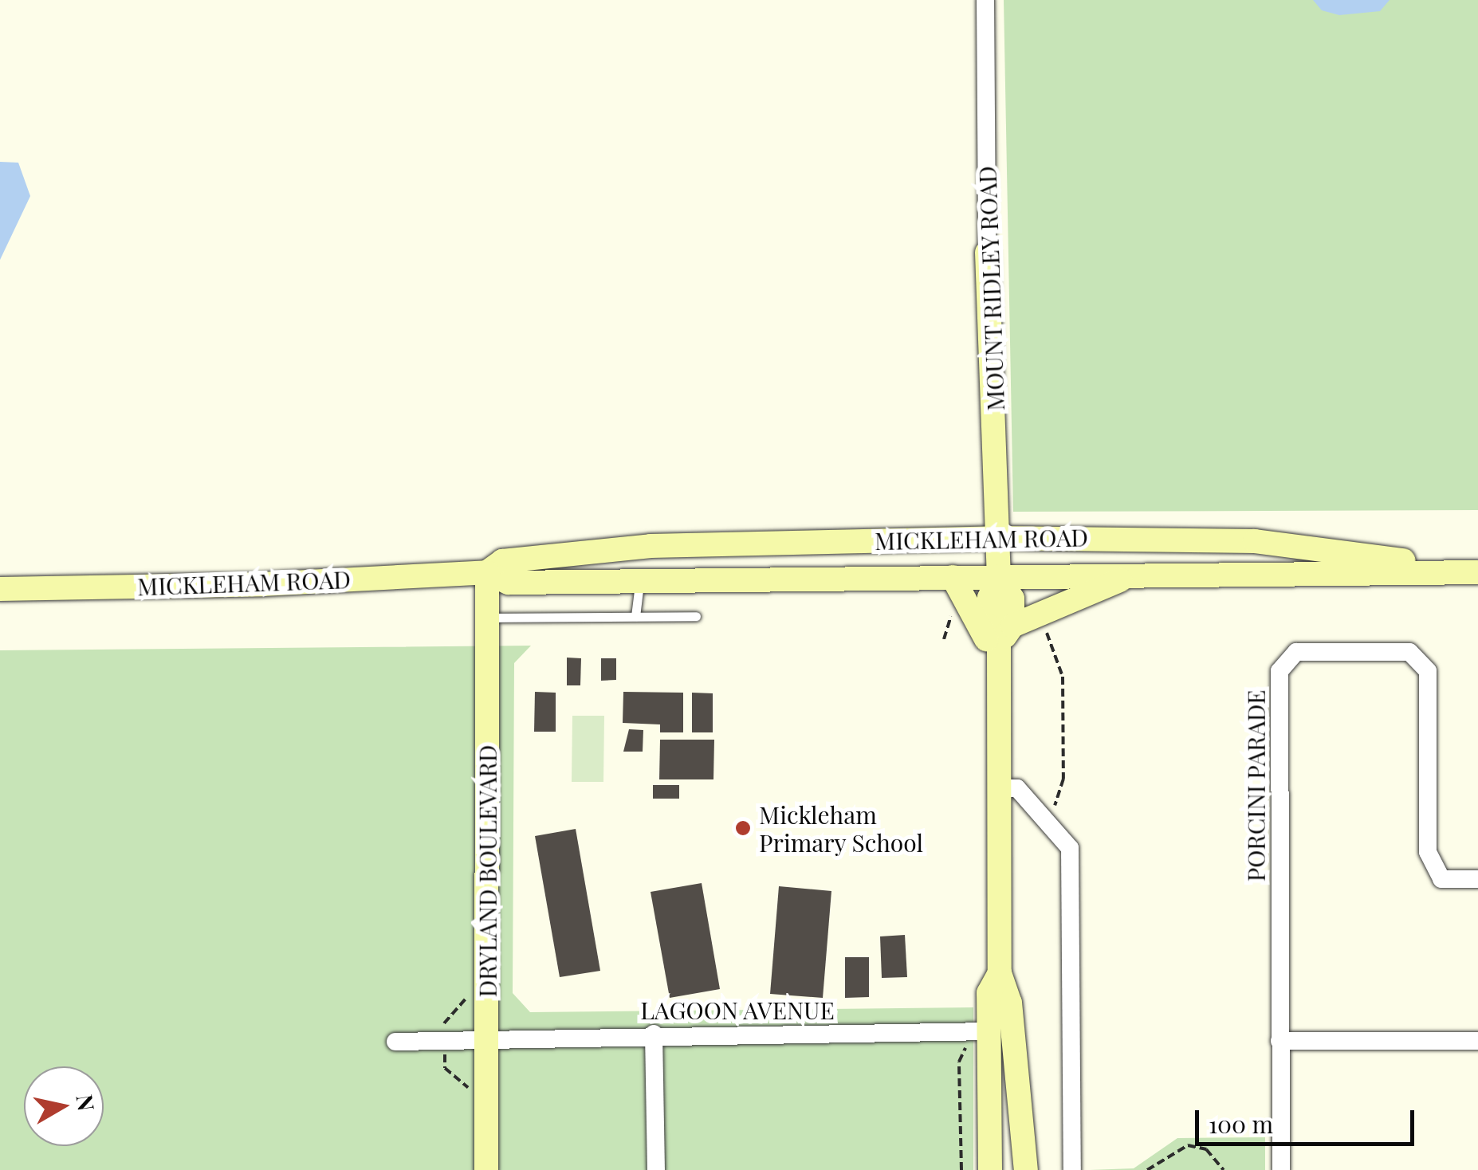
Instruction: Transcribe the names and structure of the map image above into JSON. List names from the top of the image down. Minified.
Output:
{"streets":{"main road":["MOUNT RIDLEY ROAD","MICKLEHAM ROAD","DRYLAND BOULEVARD"],"street":["PORCINI PARADE","LAGOON AVENUE"]},"crossings":[["MOUNT RIDLEY ROAD","MICKLEHAM ROAD"],["MOUNT RIDLEY ROAD","LAGOON AVENUE"],["MICKLEHAM ROAD","DRYLAND BOULEVARD"],["DRYLAND BOULEVARD","LAGOON AVENUE"]],"places":["Mickleham Primary School"],"scale_bar":"100 m","north":"right"}
